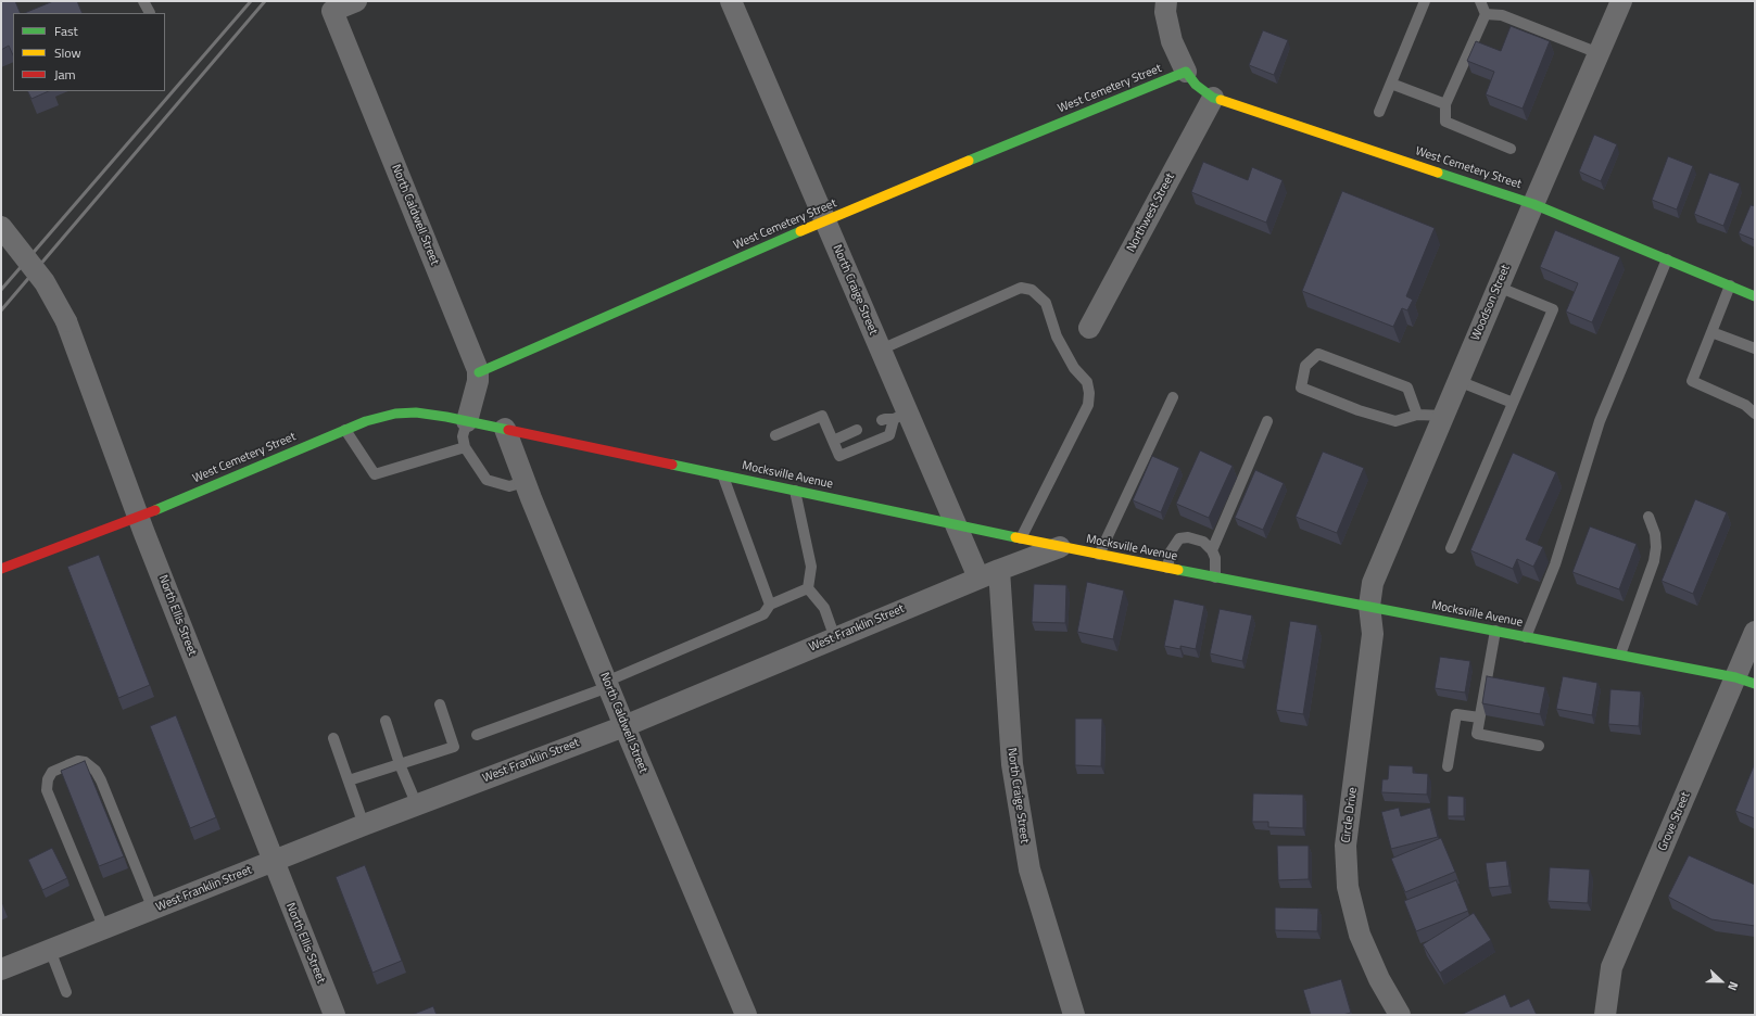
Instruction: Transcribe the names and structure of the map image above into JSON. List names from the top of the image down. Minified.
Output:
{"streets":{"street":["West Cemetery Street","Northwest Street","North Caldwell Street","North Craige Street","Woodson Street","Mocksville Avenue","North Ellis Street","West Franklin Street","Circle Drive","Grove Street"]},"crossings":[["West Cemetery Street","Northwest Street"],["West Cemetery Street","North Caldwell Street"],["West Cemetery Street","North Craige Street"],["West Cemetery Street","Woodson Street"],["West Cemetery Street","Mocksville Avenue"],["West Cemetery Street","North Ellis Street"],["North Caldwell Street","Mocksville Avenue"],["North Caldwell Street","West Franklin Street"],["North Craige Street","Mocksville Avenue"],["North Craige Street","West Franklin Street"],["Woodson Street","Mocksville Avenue"],["Woodson Street","Circle Drive"],["Mocksville Avenue","West Franklin Street"],["Mocksville Avenue","Circle Drive"],["Mocksville Avenue","Grove Street"],["North Ellis Street","West Franklin Street"]],"legend":["Fast","Slow","Jam"],"north":"right"}
